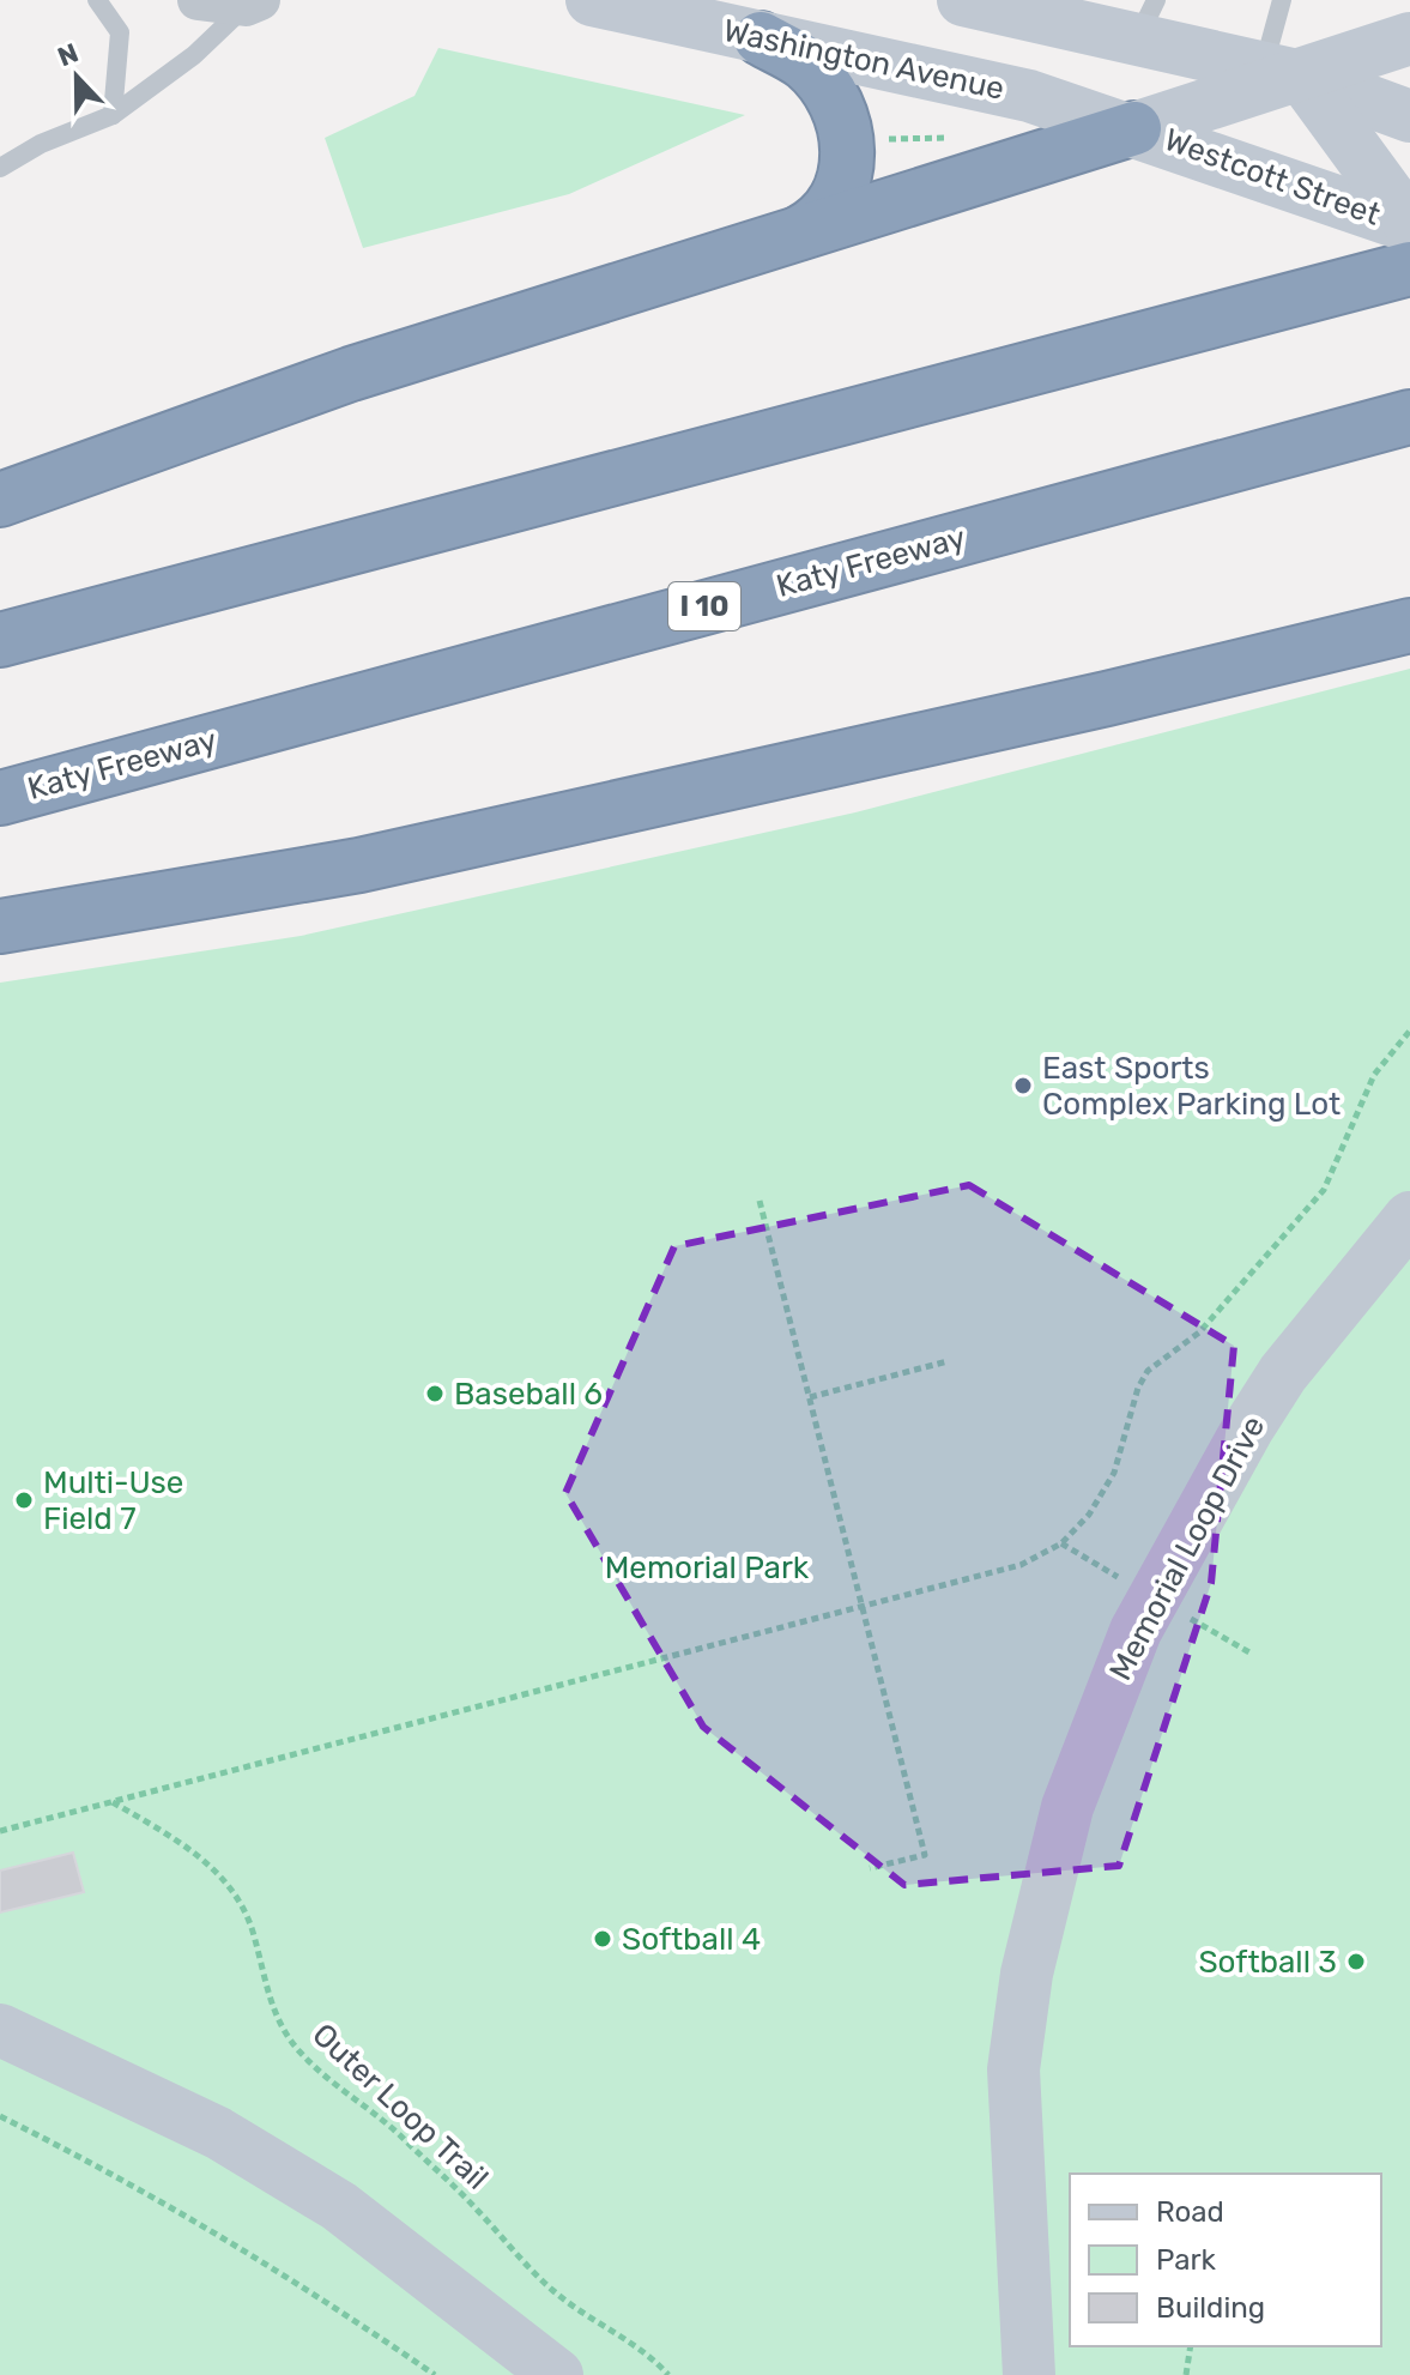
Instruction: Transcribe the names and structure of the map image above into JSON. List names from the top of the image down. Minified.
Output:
{"streets":{"highway":["Katy Freeway","I 10"],"street":["Washington Avenue","Westcott Street","Memorial Loop Drive"],"path":["Outer Loop Trail"]},"crossings":[["Washington Avenue","Westcott Street"]],"parks":["Memorial Park"],"places":["East Sports Complex Parking Lot","Baseball 6","Multi-Use Field 7","Softball 4","Softball 3"],"legend":["Road","Park","Building"],"north":"top"}
